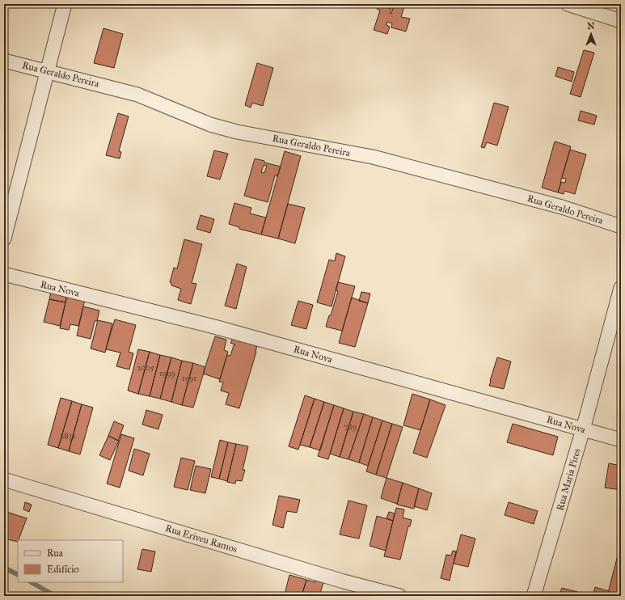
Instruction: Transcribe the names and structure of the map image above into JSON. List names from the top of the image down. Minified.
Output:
{"streets":{"street":["Rua Geraldo Pereira","Rua Nova","Rua Maria Pires","Rua Eriveu Ramos"]},"crossings":[["Rua Nova","Rua Maria Pires"]],"house_numbers":["2005","1999","1991","789","2832"],"legend":["Rua","Edifício"],"north":"top"}
